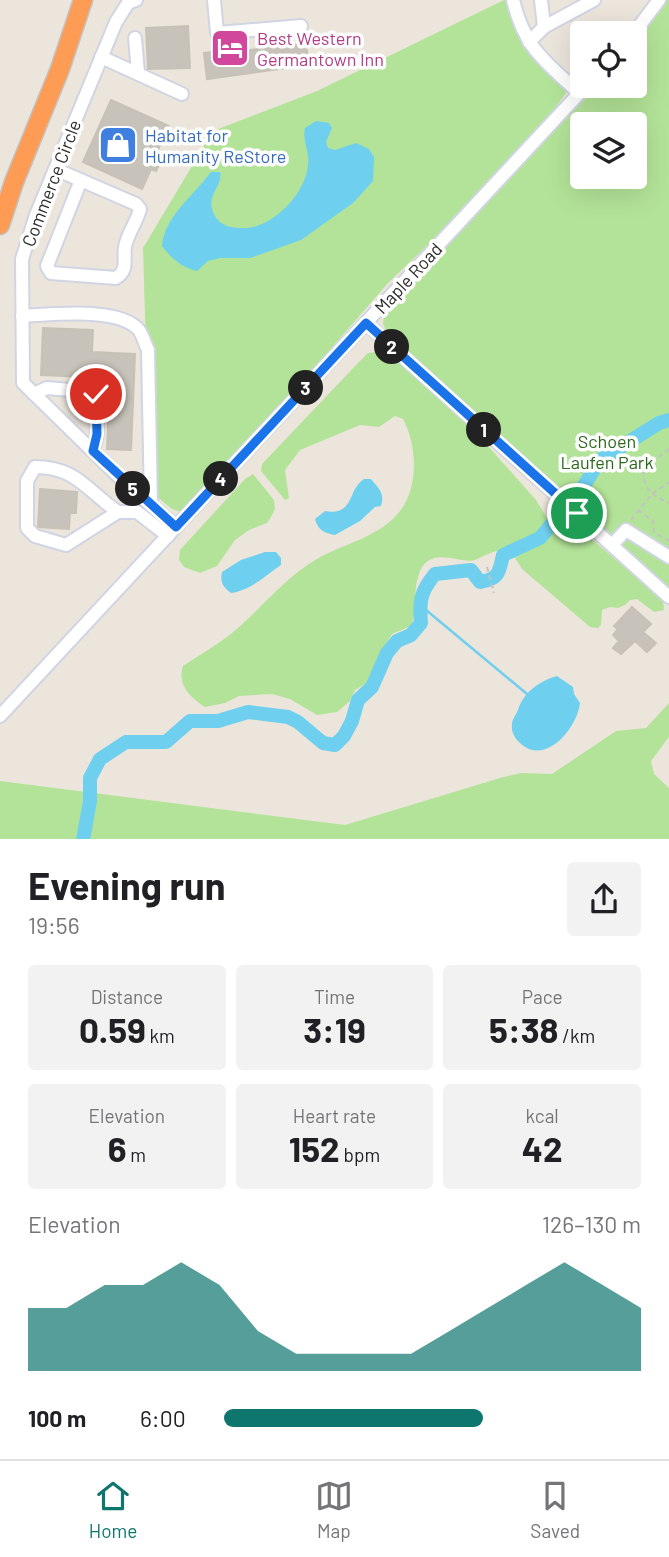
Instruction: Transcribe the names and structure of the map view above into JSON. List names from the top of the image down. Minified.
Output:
{"streets":{"street":["Commerce Circle","Maple Road"]},"crossings":[["Commerce Circle","Maple Road"]],"parks":["Schoen Laufen Park"],"places":{"hotel":["Best Western Germantown Inn"],"shop":["Habitat for Humanity ReStore"]},"page":{"pins":["2","3","1","4","5"],"heading":["Evening run","19:56"],"stats":[["Distance","0.59 km"],["Time","3:19"],["Pace","5:38 /km"],["Elevation","6 m"],["Heart rate","152 bpm"],["kcal","42"]],"chart":["Elevation","126–130 m"],"list":[{"name":"100 m","note":"6:00"}],"tabs":["Home","Map","Saved"]}}
